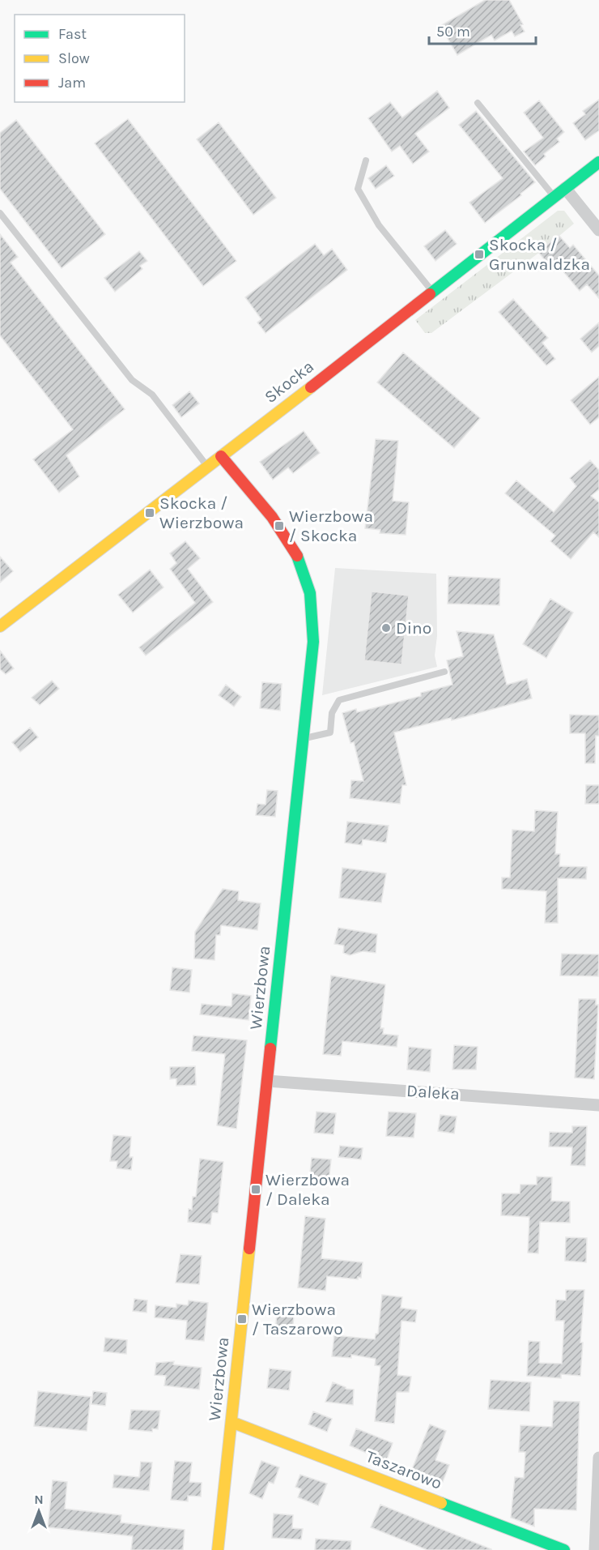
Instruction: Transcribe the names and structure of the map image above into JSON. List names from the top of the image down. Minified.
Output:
{"streets":{"street":["Skocka","Wierzbowa","Daleka","Taszarowo"]},"crossings":[["Skocka","Wierzbowa"],["Wierzbowa","Daleka"],["Wierzbowa","Taszarowo"]],"places":{"transit":["Skocka / Grunwaldzka","Skocka / Wierzbowa","Wierzbowa / Skocka","Wierzbowa / Daleka","Wierzbowa / Taszarowo"],"other":["Dino"]},"legend":["Fast","Slow","Jam"],"scale_bar":"50 m","north":"top"}
